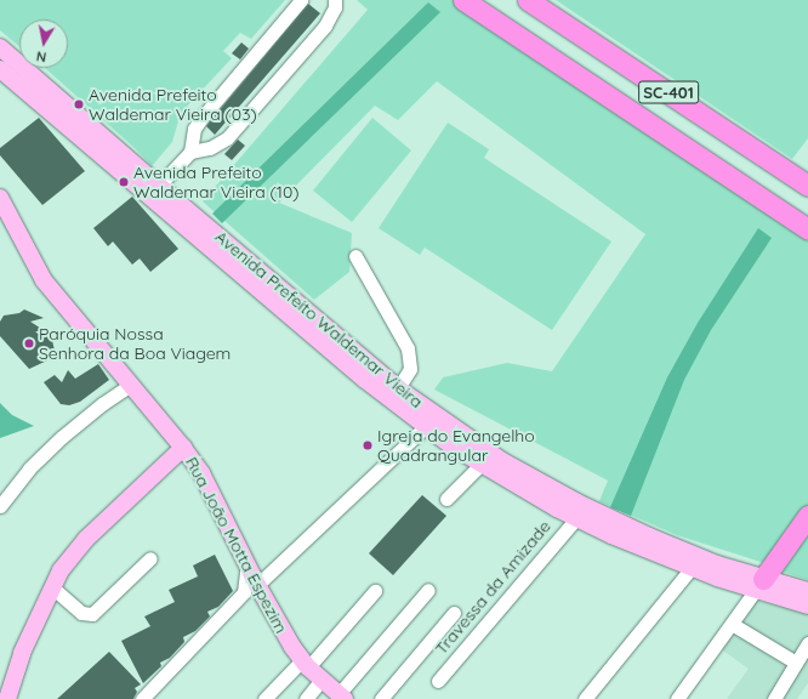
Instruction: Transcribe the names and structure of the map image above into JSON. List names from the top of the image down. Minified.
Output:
{"streets":{"highway":["SC-401"],"main road":["Avenida Prefeito Waldemar Vieira","Rua João Motta Espezim"],"street":["Travessa da Amizade"]},"crossings":[["Avenida Prefeito Waldemar Vieira","Travessa da Amizade"]],"places":["Avenida Prefeito Waldemar Vieira (03)","Avenida Prefeito Waldemar Vieira (10)","Paróquia Nossa Senhora da Boa Viagem","Igreja do Evangelho Quadrangular"],"north":"bottom"}
